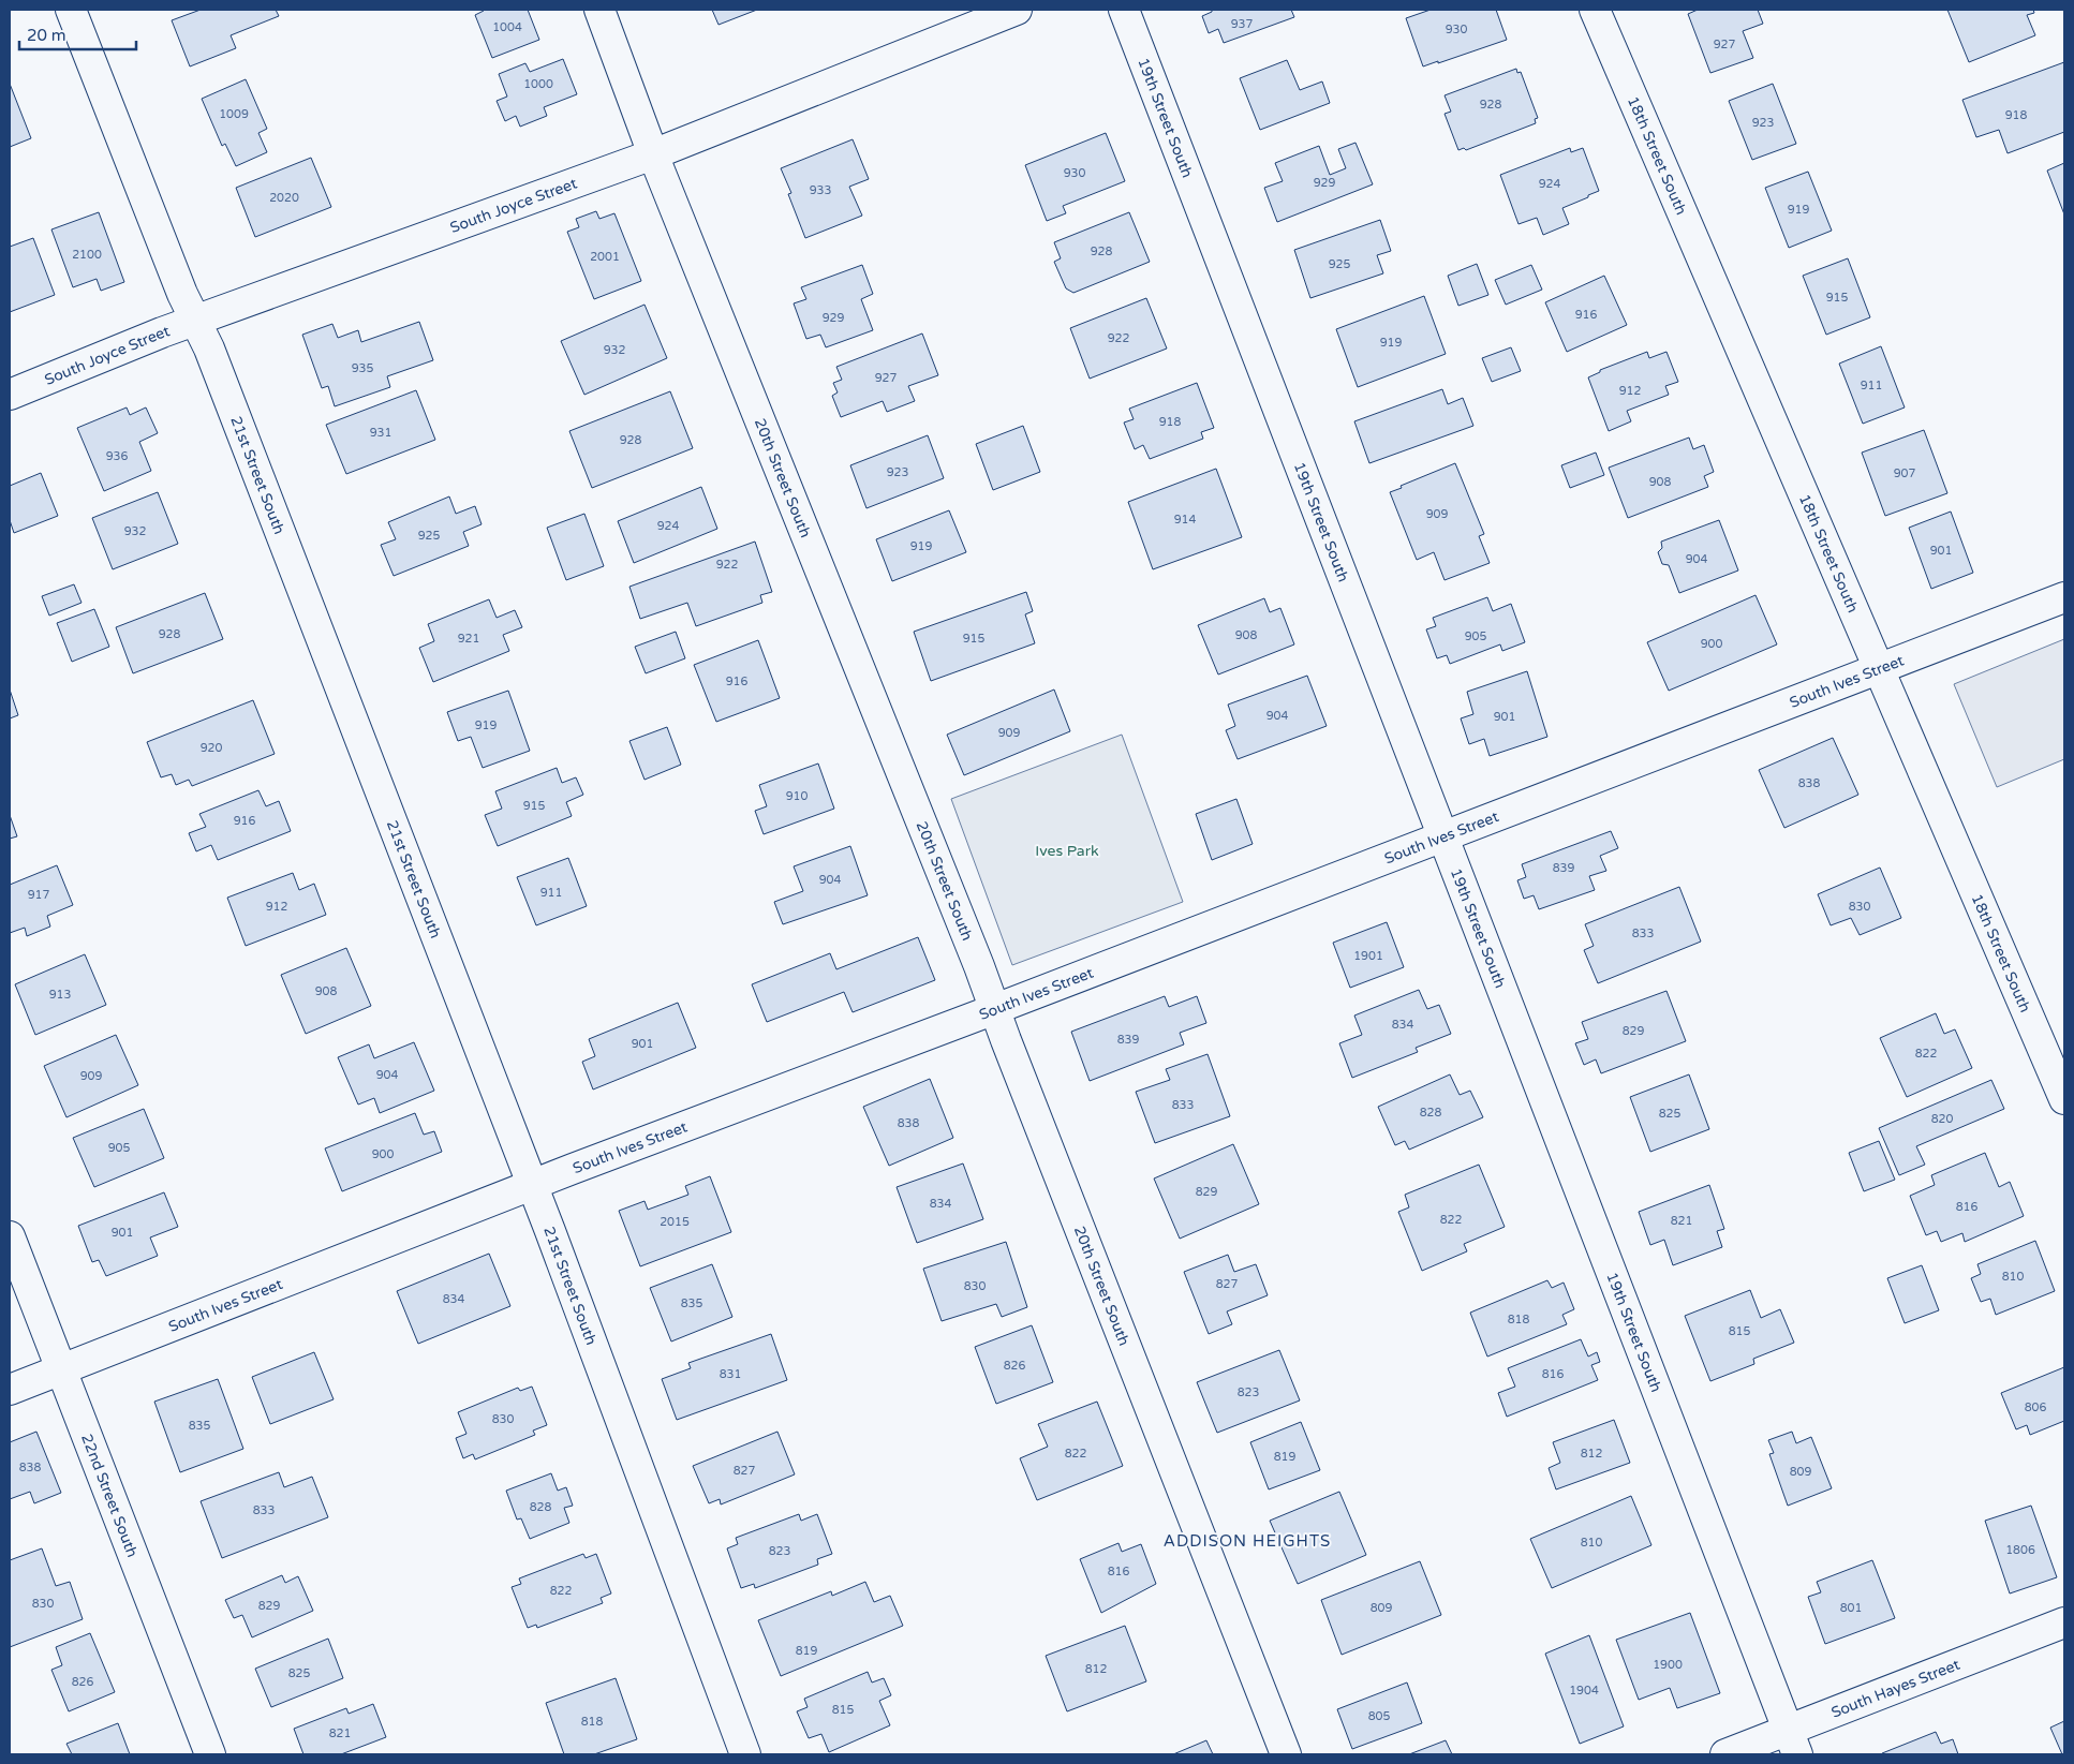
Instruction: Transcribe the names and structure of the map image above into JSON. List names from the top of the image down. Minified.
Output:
{"streets":{"street":["19th Street South","18th Street South","South Joyce Street","21st Street South","20th Street South","South Ives Street","22nd Street South","South Hayes Street"]},"crossings":[["19th Street South","South Ives Street"],["19th Street South","South Hayes Street"],["18th Street South","South Ives Street"],["South Joyce Street","21st Street South"],["South Joyce Street","20th Street South"],["21st Street South","South Ives Street"],["20th Street South","South Ives Street"],["South Ives Street","22nd Street South"]],"districts":["ADDISON HEIGHTS"],"parks":["Ives Park"],"house_numbers":["937","1004","930","927","1000","928","1009","918","923","930","929","924","933","2020","919","928","2100","2001","925","915","916","929","922","919","932","935","927","911","912","918","931","928","936","923","907","908","909","914","924","932","925","919","901","904","922","928","908","905","921","915","900","916","904","901","919","909","920","838","910","915","916","839","904","911","917","912","830","833","1901","908","913","834","829","839","901","822","904","909","833","828","825","820","838","905","900","829","834","816","822","821","2015","901","810","827","830","834","835","818","815","826","831","816","823","806","830","835","822","812","819","838","827","809","828","833","810","1806","823","816","822","830","829","809","801","819","1900","812","825","826","1904","815","805","818","821"],"scale_bar":"20 m"}
